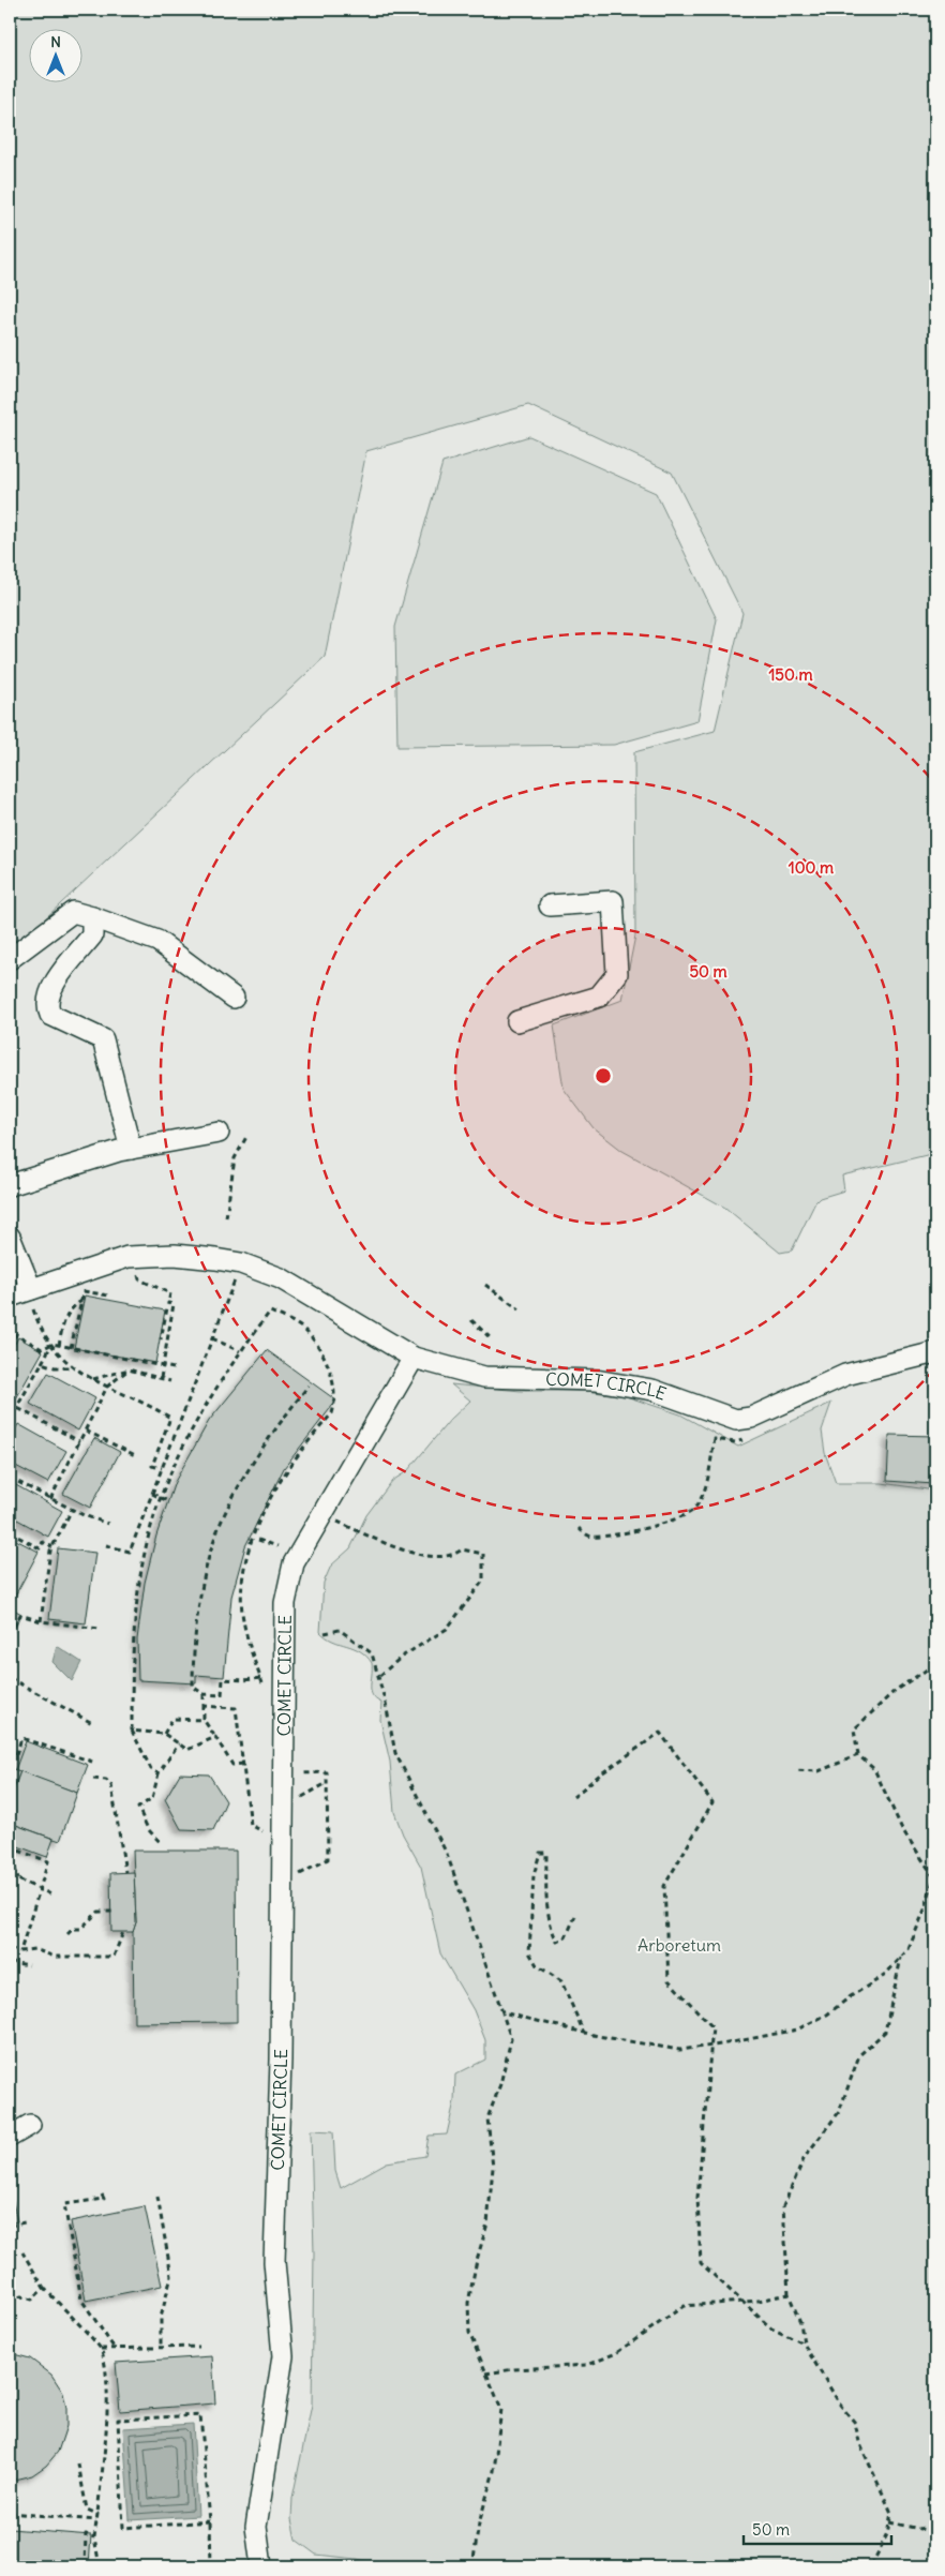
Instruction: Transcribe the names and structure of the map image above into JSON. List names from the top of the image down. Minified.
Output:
{"streets":{"street":["COMET CIRCLE"]},"parks":["Arboretum"],"scale_bar":"50 m","north":"top","rings":["150 m","100 m","50 m"]}
